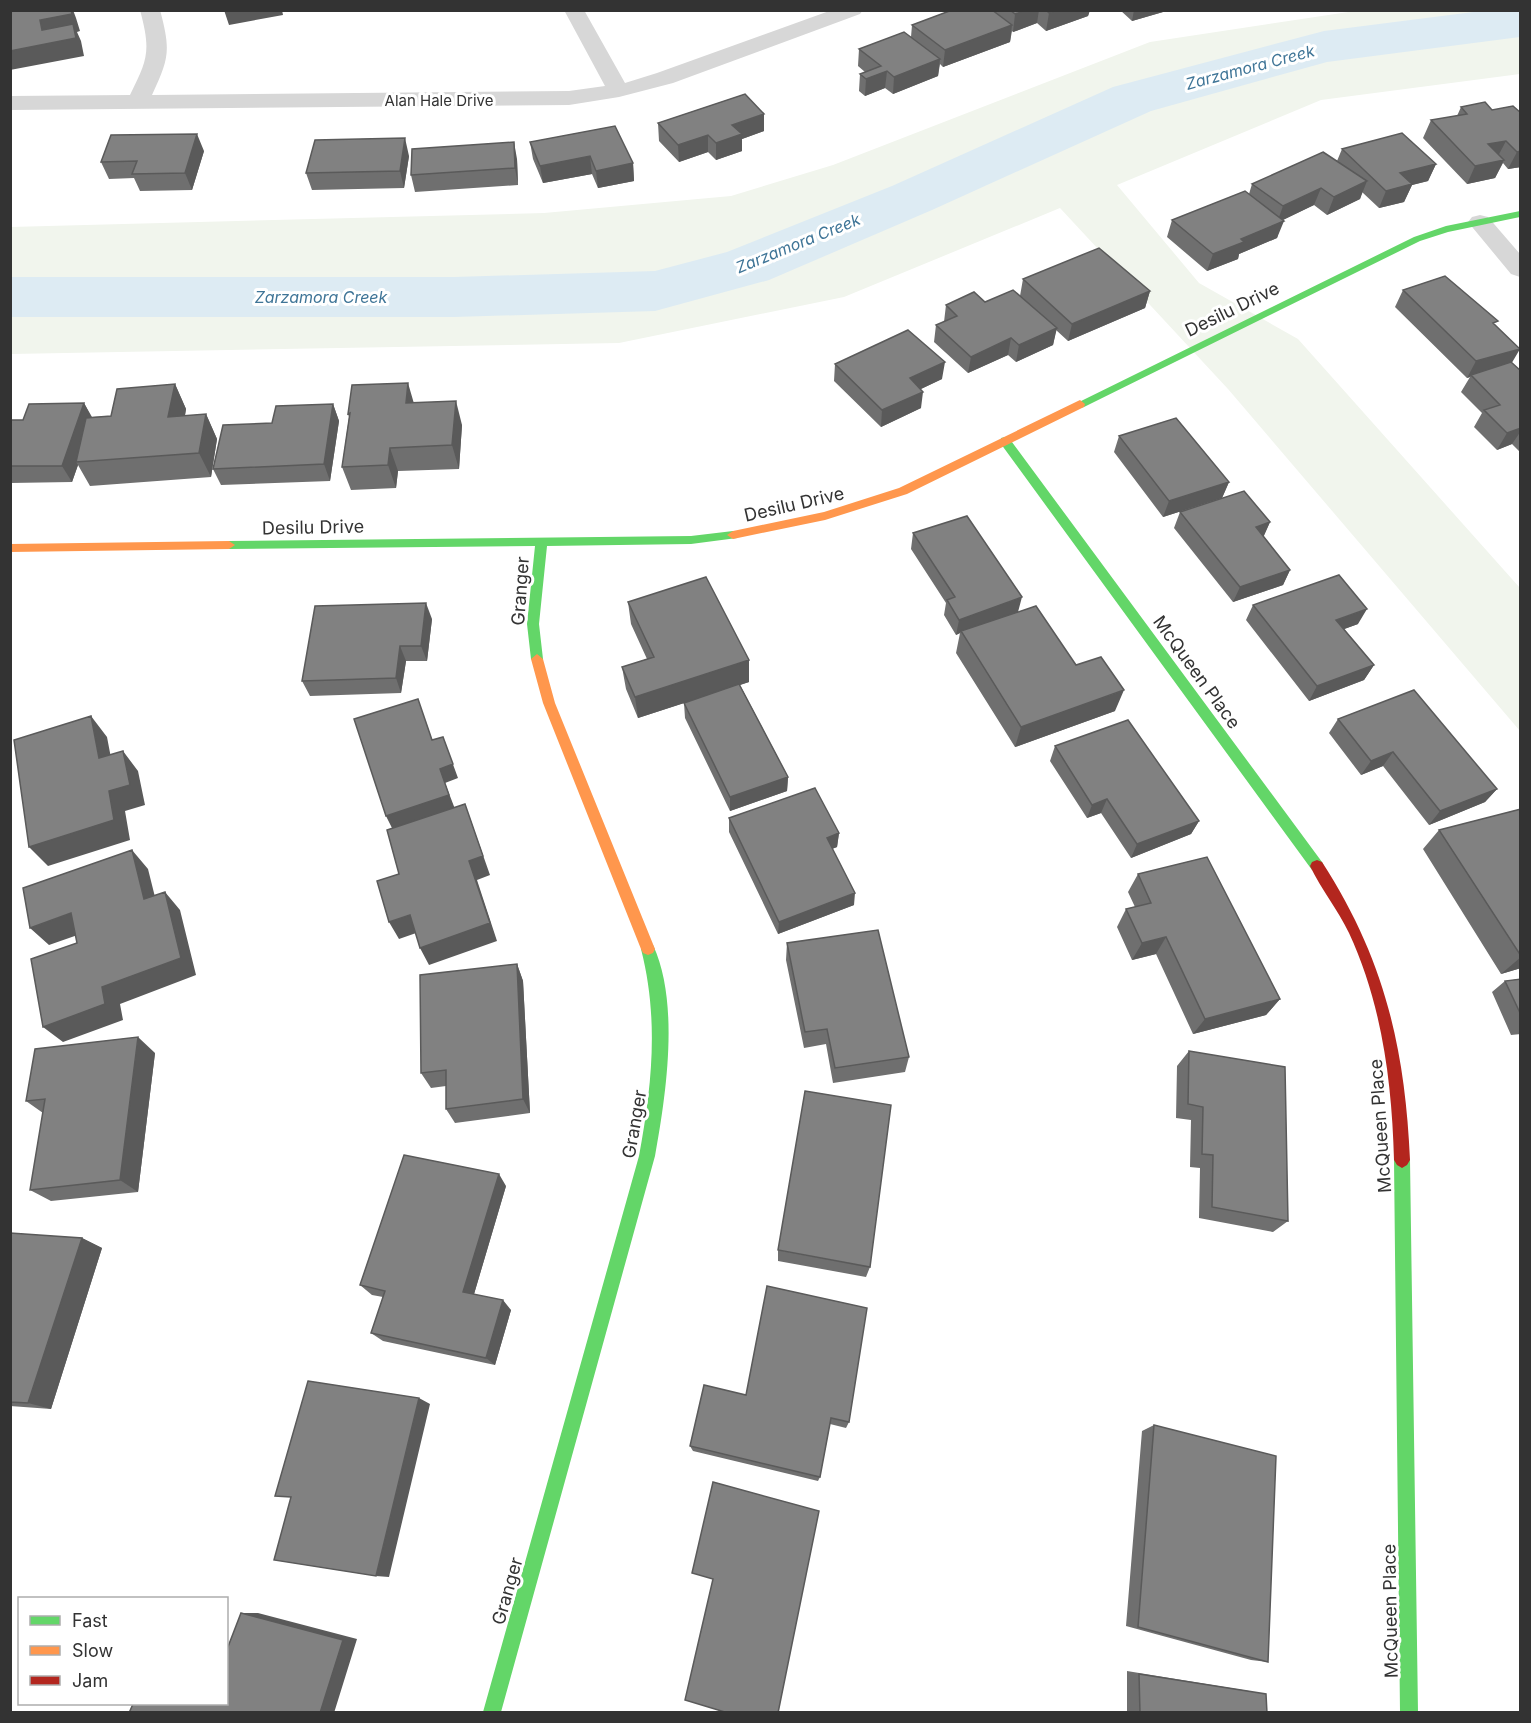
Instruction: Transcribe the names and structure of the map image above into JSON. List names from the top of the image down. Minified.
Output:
{"streets":{"street":["Alan Hale Drive","Desilu Drive","Granger","McQueen Place"]},"crossings":[["Desilu Drive","Granger"],["Desilu Drive","McQueen Place"]],"water":["Zarzamora Creek"],"legend":["Fast","Slow","Jam"]}
